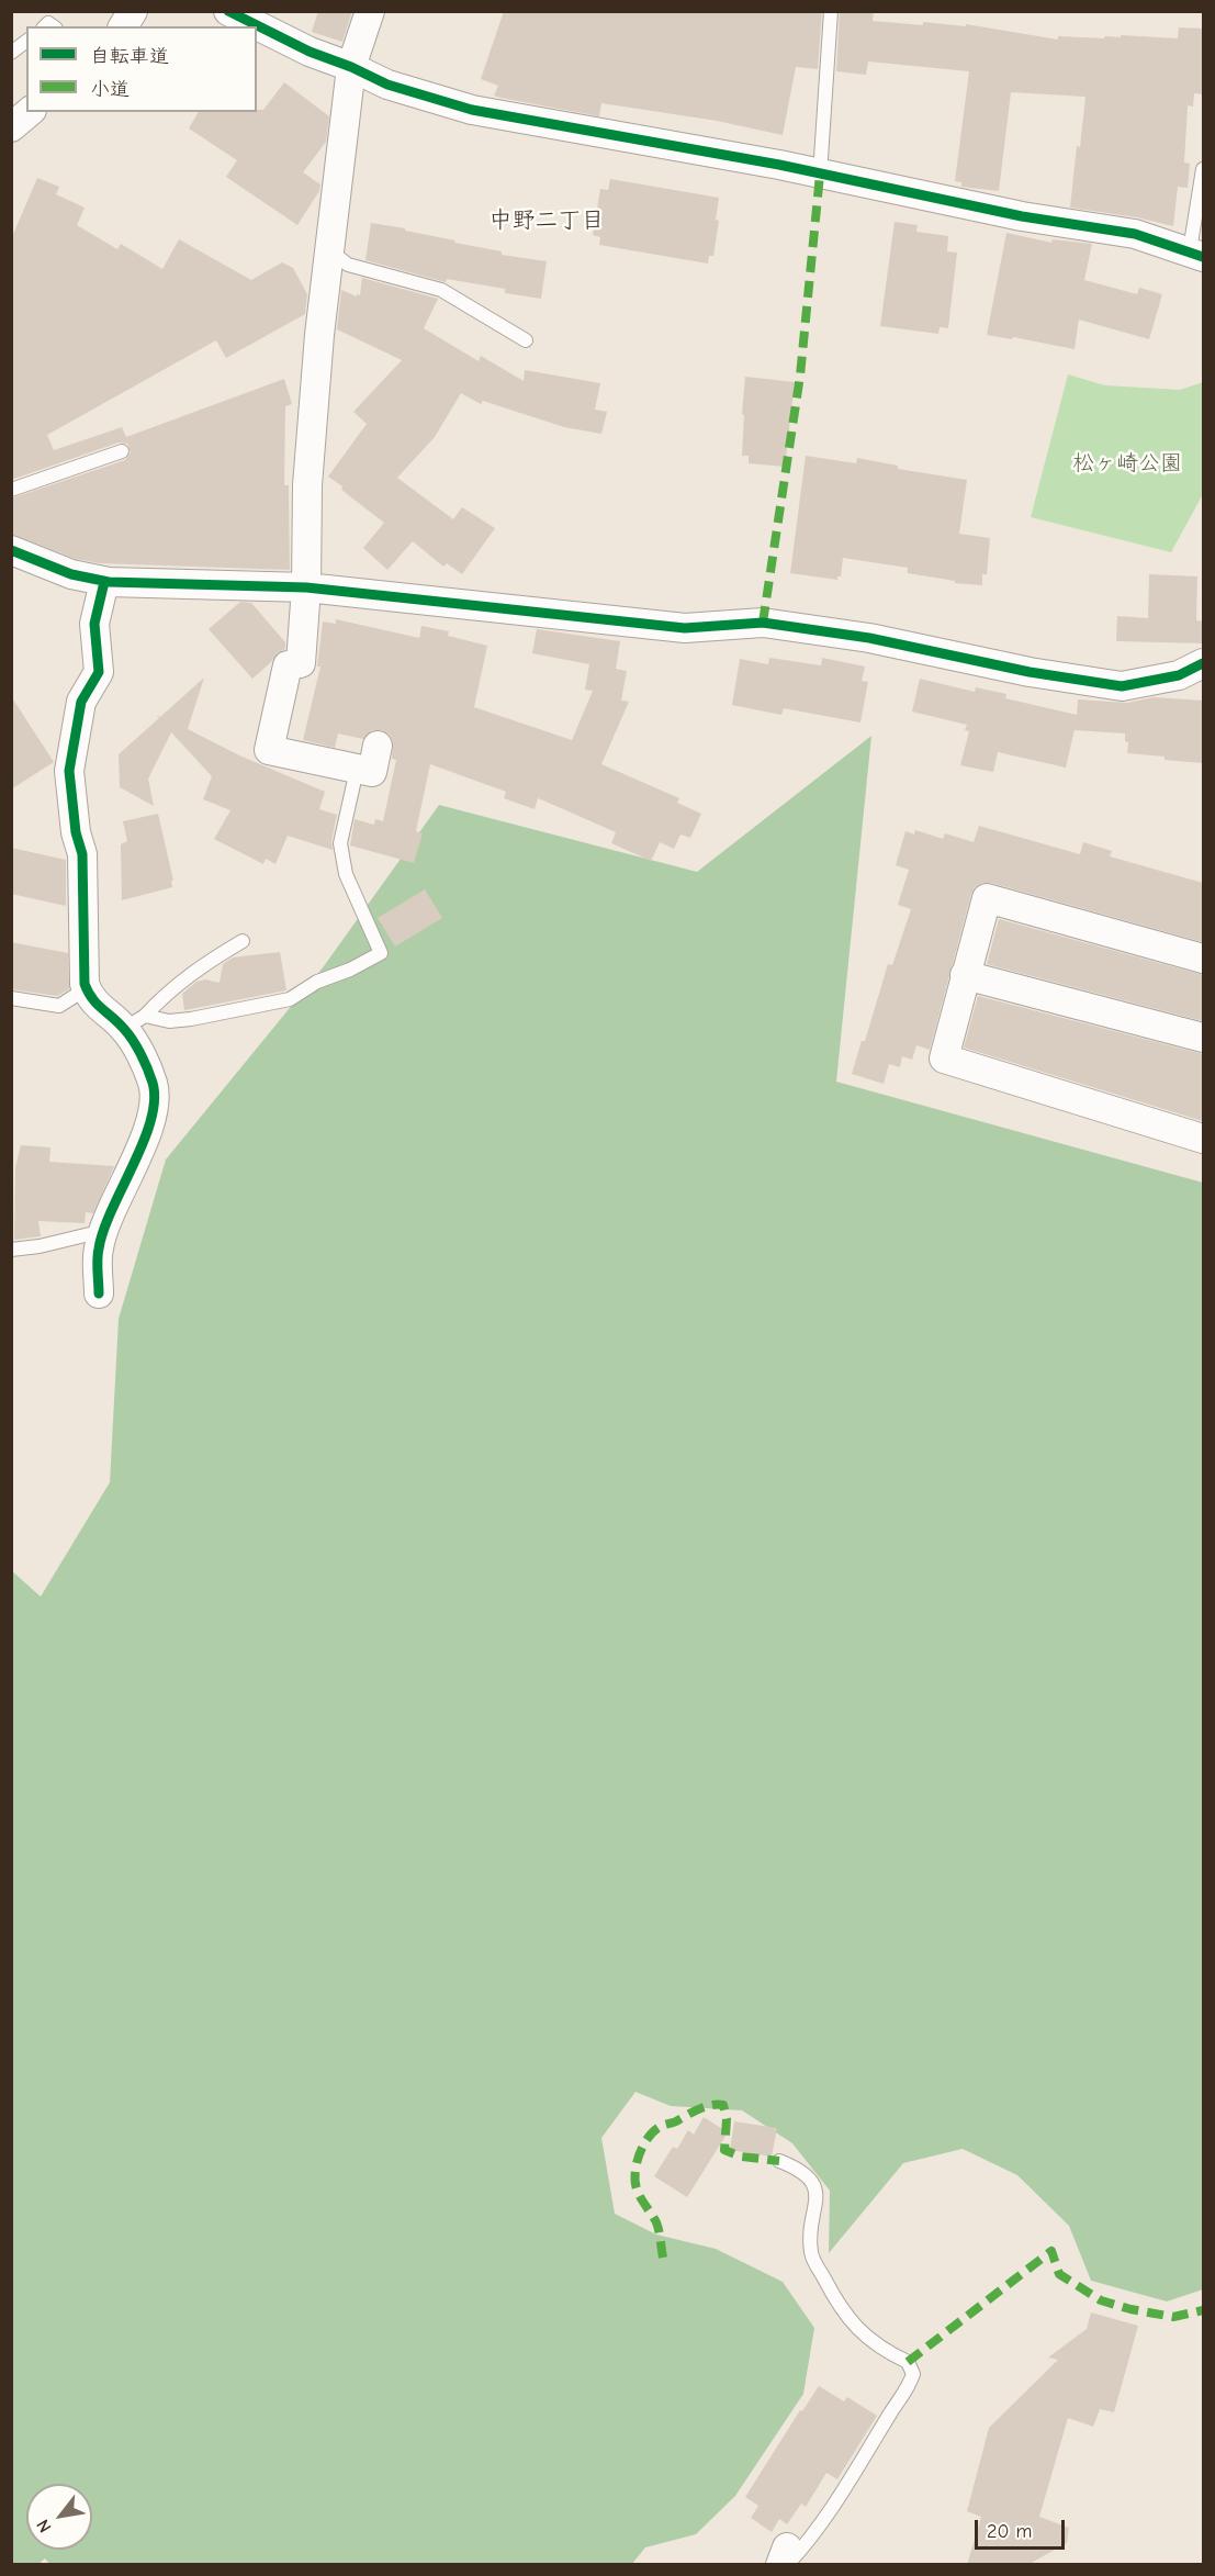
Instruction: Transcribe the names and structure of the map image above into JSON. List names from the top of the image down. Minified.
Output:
{"districts":["中野二丁目"],"parks":["松ヶ崎公園"],"legend":["自転車道","小道"],"scale_bar":"20 m","north":"bottom left"}
